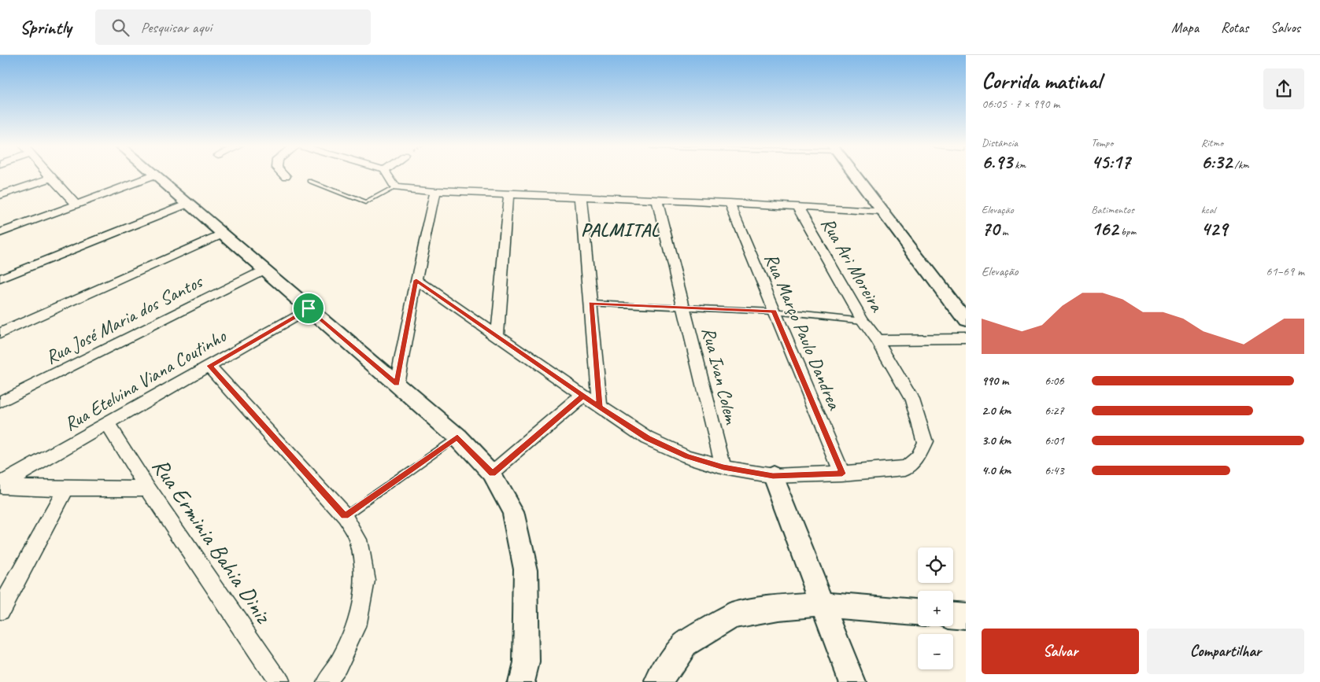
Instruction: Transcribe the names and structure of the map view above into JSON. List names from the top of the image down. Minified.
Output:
{"streets":{"street":["Rua Ari Moreira","Rua José Maria dos Santos","Rua Março Paulo Dandrea","Rua Ivan Colem","Rua Etelvina Viana Coutinho","Rua Erminia Bahia Diniz"]},"crossings":[["Rua Ari Moreira","Rua Março Paulo Dandrea"],["Rua Ari Moreira","Rua Ivan Colem"],["Rua Etelvina Viana Coutinho","Rua Erminia Bahia Diniz"]],"districts":["PALMITAL"],"page":{"header":"Sprintly","search":"Pesquisar aqui","nav":["Mapa","Rotas","Salvos"],"heading":["Corrida matinal","06:05 · 7 × 990 m"],"stats":[["Distância","6.93 km"],["Tempo","45:17"],["Ritmo","6:32 /km"],["Elevação","70 m"],["Batimentos","162 bpm"],["kcal","429"]],"chart":["Elevação","61–69 m"],"list":[{"name":"990 m","note":"6:06"},{"name":"2.0 km","note":"6:27"},{"name":"3.0 km","note":"6:01"},{"name":"4.0 km","note":"6:43"}],"map_buttons":["+","−"],"buttons":["Salvar","Compartilhar"]}}
